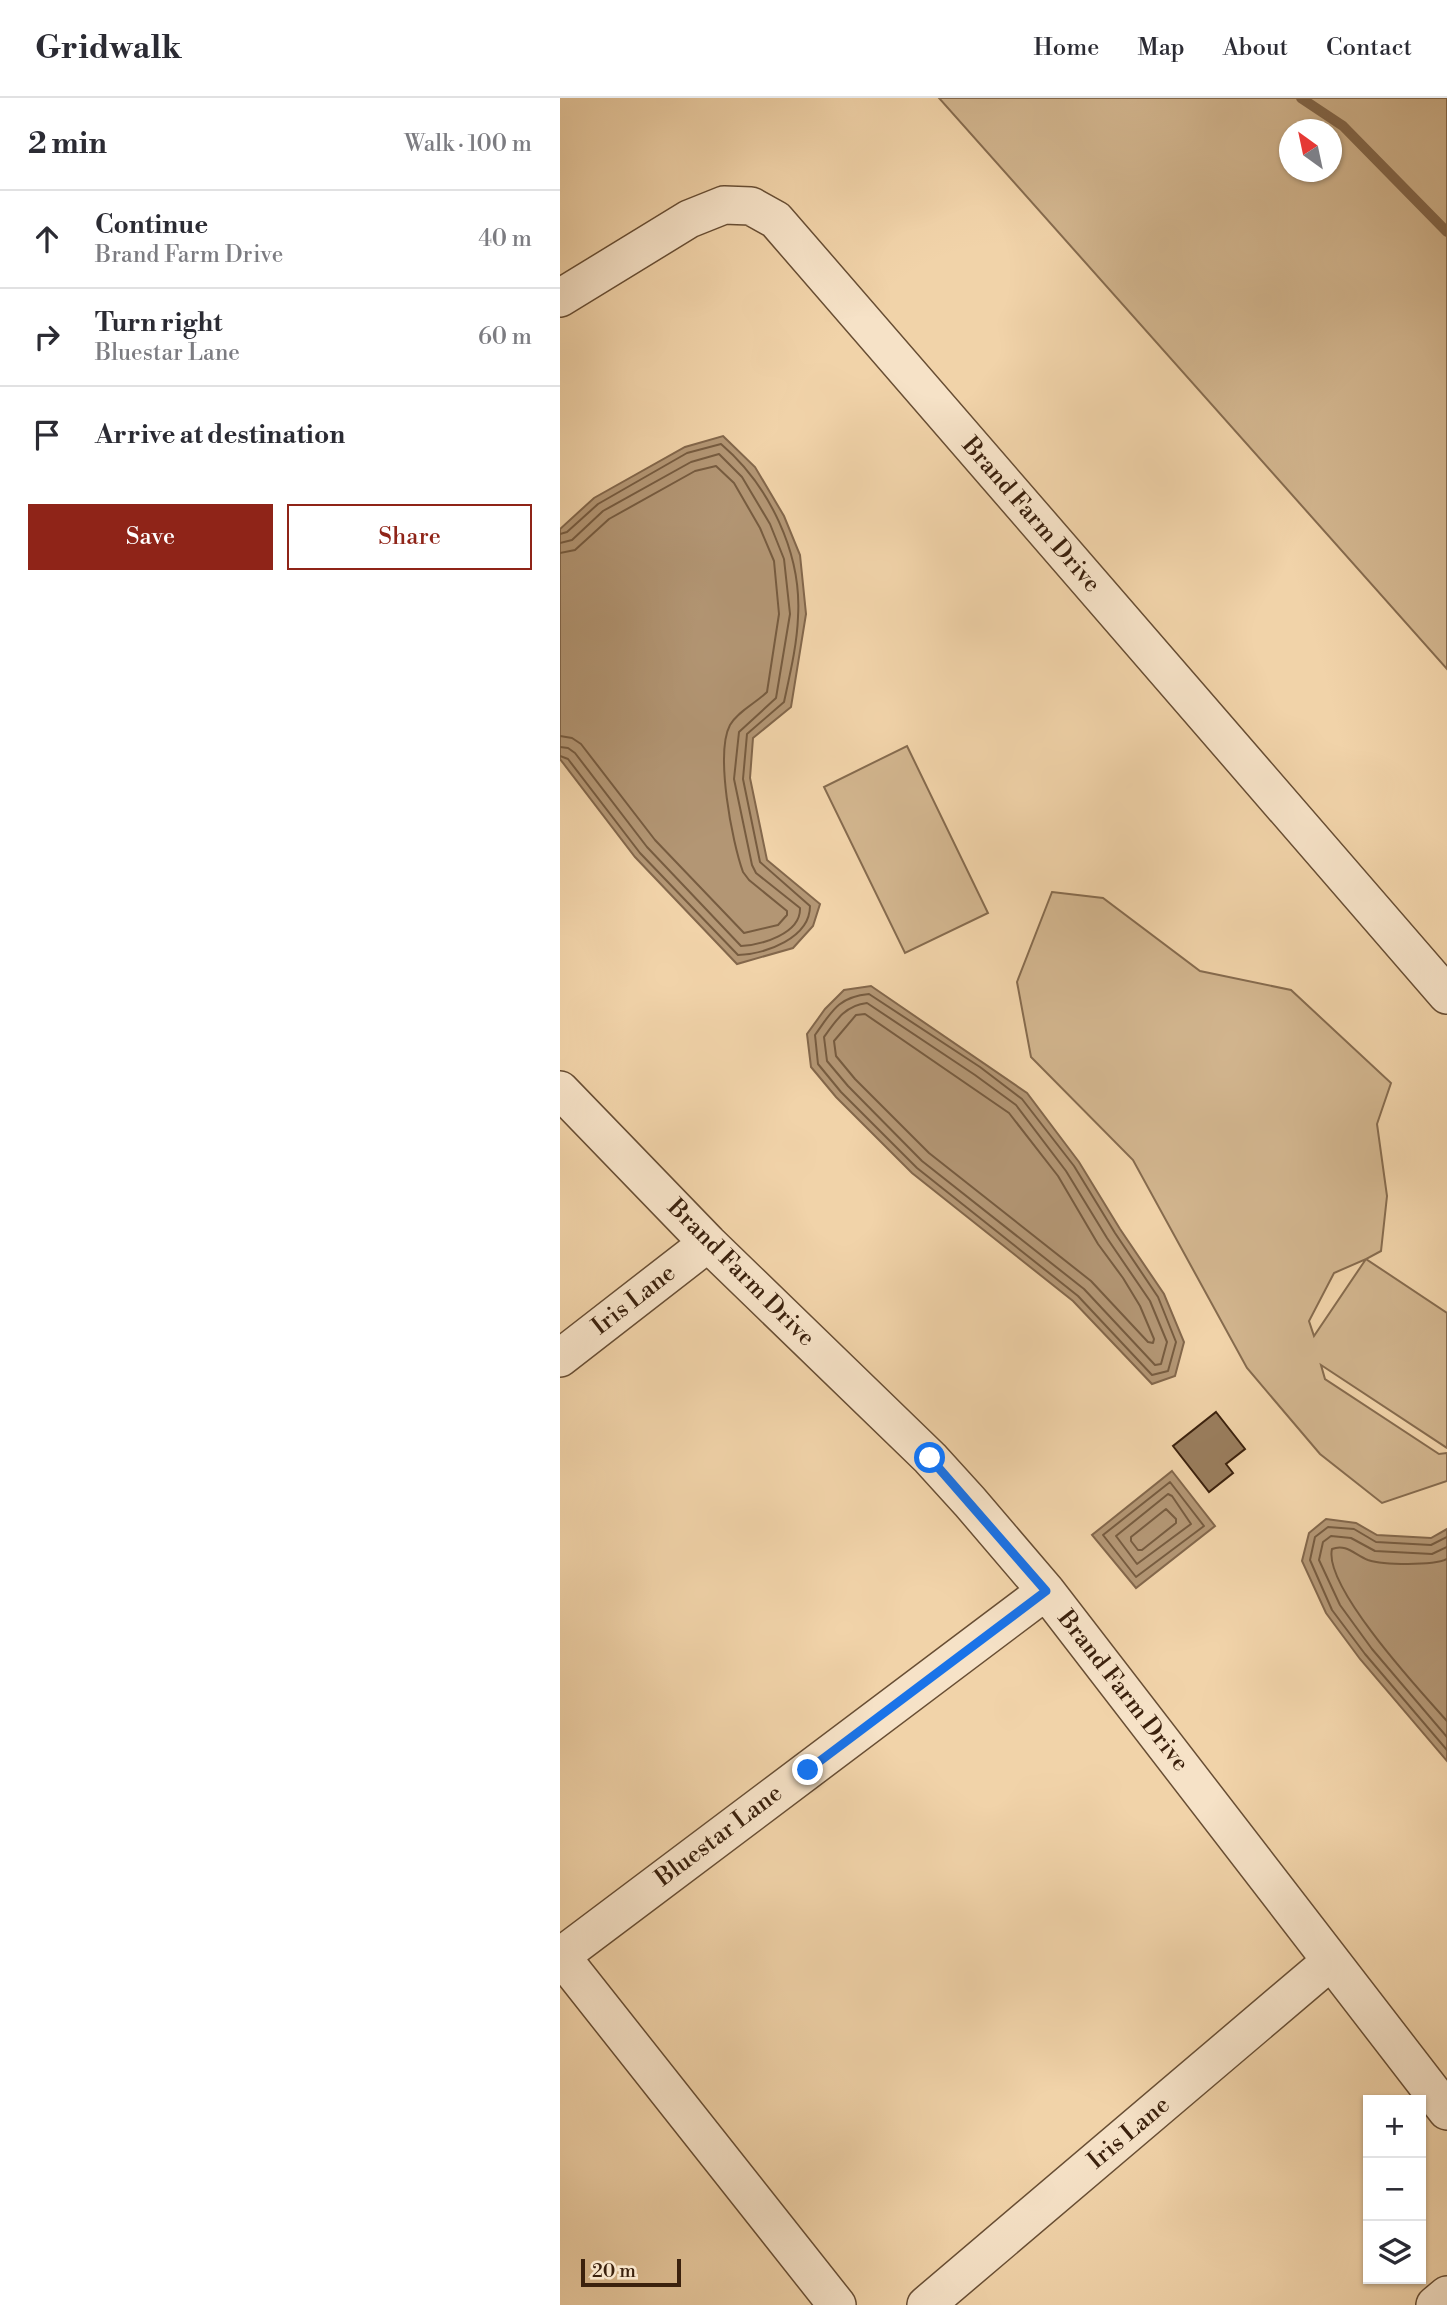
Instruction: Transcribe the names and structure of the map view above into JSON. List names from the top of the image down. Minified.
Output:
{"streets":{"street":["Brand Farm Drive","Iris Lane","Bluestar Lane"]},"crossings":[["Brand Farm Drive","Iris Lane"],["Brand Farm Drive","Bluestar Lane"]],"scale_bar":"20 m","north":"top left","page":{"header":"Gridwalk","nav":["Home","Map","About","Contact"],"heading":["2 min","Walk · 100 m"],"list":[["Continue","Brand Farm Drive","40 m"],["Turn right","Bluestar Lane","60 m"],"Arrive at destination"],"buttons":["Save","Share"],"map_buttons":["+","−"],"scale":"20 m"}}
